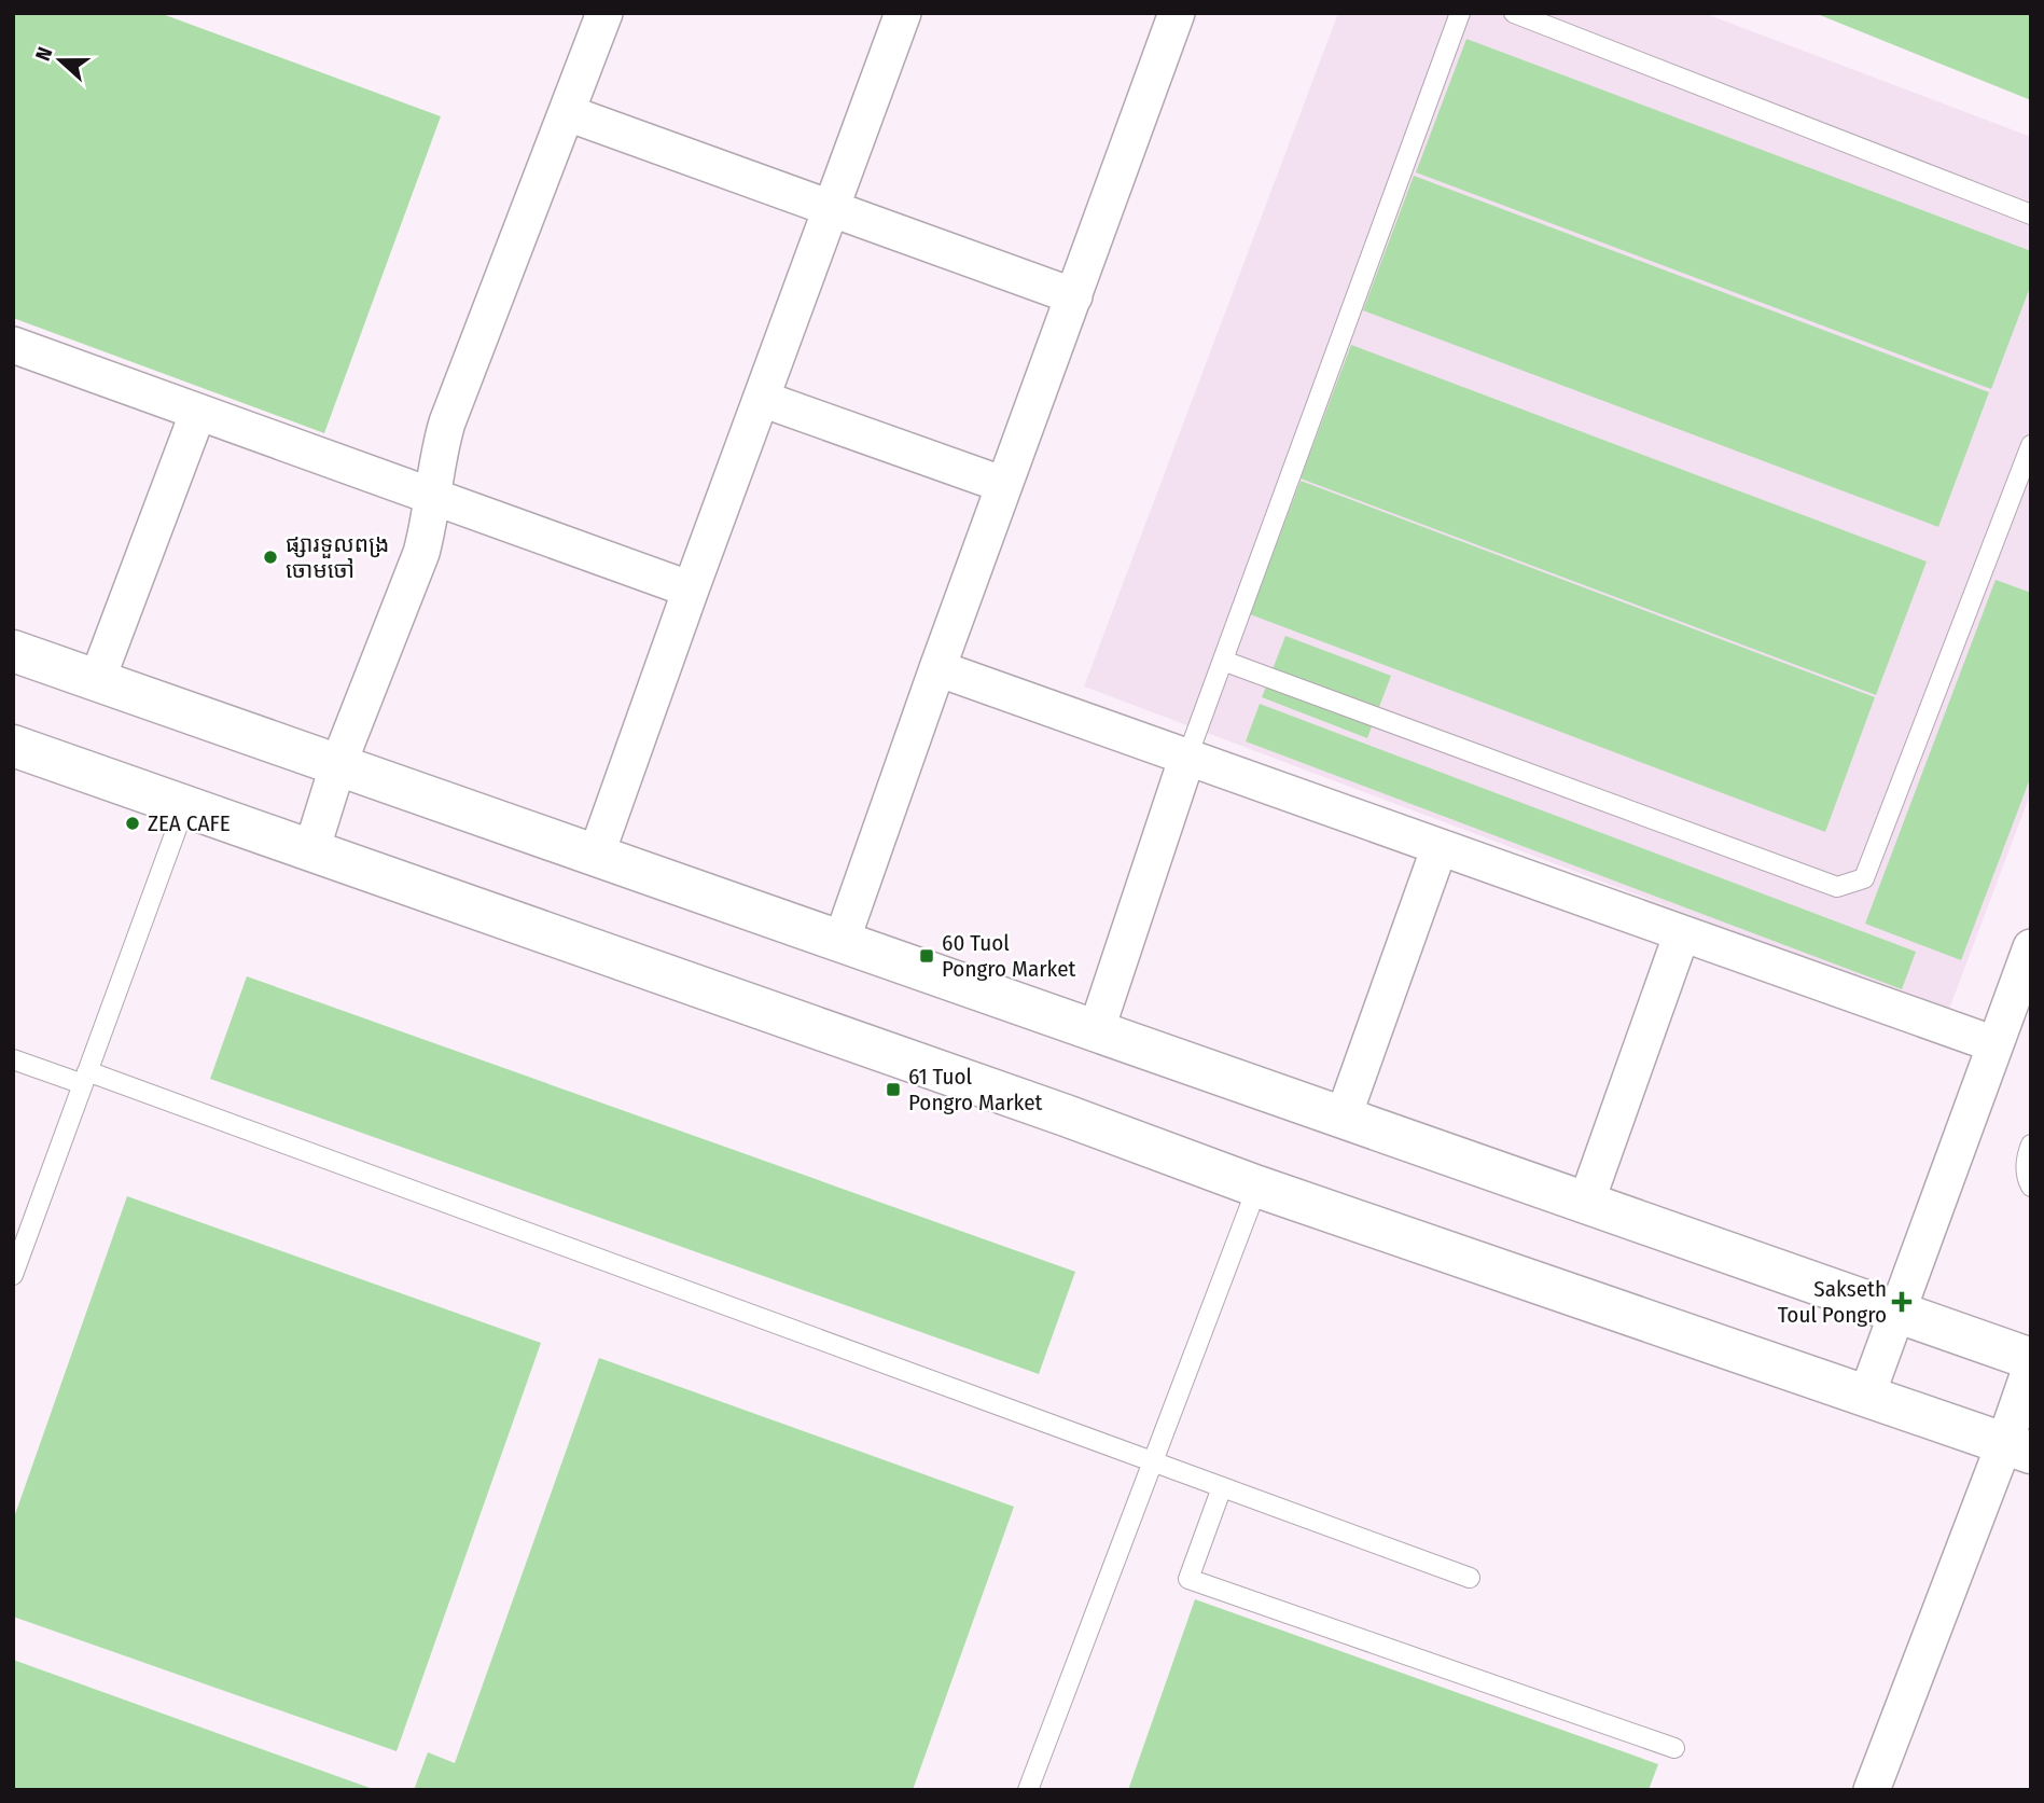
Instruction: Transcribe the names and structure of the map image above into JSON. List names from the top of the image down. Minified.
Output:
{"places":{"other":["ផ្សារទួលពង្រ ចោមចៅ","ZEA CAFE"],"transit":["60 Tuol Pongro Market","61 Tuol Pongro Market"],"health":["Sakseth Toul Pongro"]},"north":"left"}
